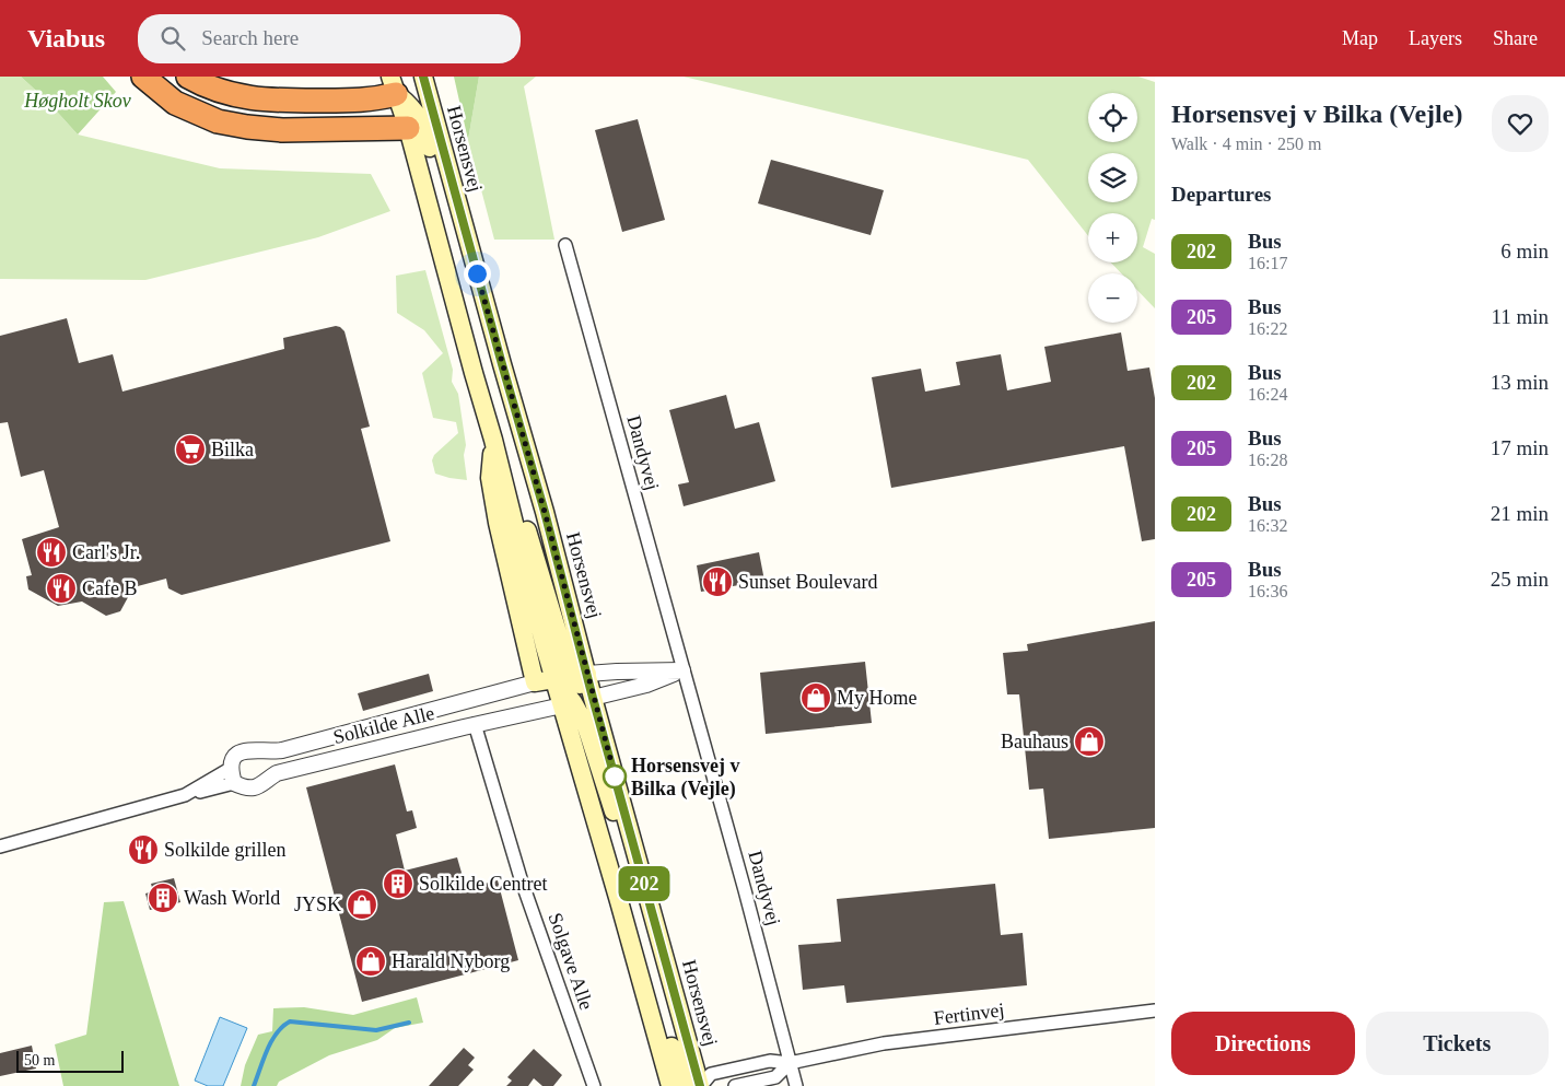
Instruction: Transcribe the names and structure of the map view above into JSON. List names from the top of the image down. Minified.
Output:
{"streets":{"main road":["Horsensvej"],"street":["Dandyvej","Solkilde Alle","Solgave Alle","Fertinvej"]},"crossings":[["Horsensvej","Solkilde Alle"],["Horsensvej","Fertinvej"],["Dandyvej","Fertinvej"],["Solkilde Alle","Solgave Alle"]],"parks":["Høgholt Skov"],"places":{"supermarket":["Bilka"],"restaurant":["Carl's Jr.","Sunset Boulevard","Cafe B","Solkilde grillen"],"shop":["My Home","Bauhaus","JYSK","Harald Nyborg"],"other":["Horsensvej v Bilka (Vejle)"],"building":["Solkilde Centret","Wash World"]},"lines":["bus line 202"],"scale_bar":"50 m","page":{"header":"Viabus","search":"Search here","nav":["Map","Layers","Share"],"on_map":"202","heading":[["Horsensvej v Bilka (Vejle)","Walk · 4 min · 250 m"],"Departures"],"map_buttons":["+","−"],"list":[{"mark":"202","name":"Bus","note":"16:17","value":"6 min"},{"mark":"205","name":"Bus","note":"16:22","value":"11 min"},{"mark":"202","name":"Bus","note":"16:24","value":"13 min"},{"mark":"205","name":"Bus","note":"16:28","value":"17 min"},{"mark":"202","name":"Bus","note":"16:32","value":"21 min"},{"mark":"205","name":"Bus","note":"16:36","value":"25 min"}],"buttons":["Directions","Tickets"],"scale":"50 m"}}
